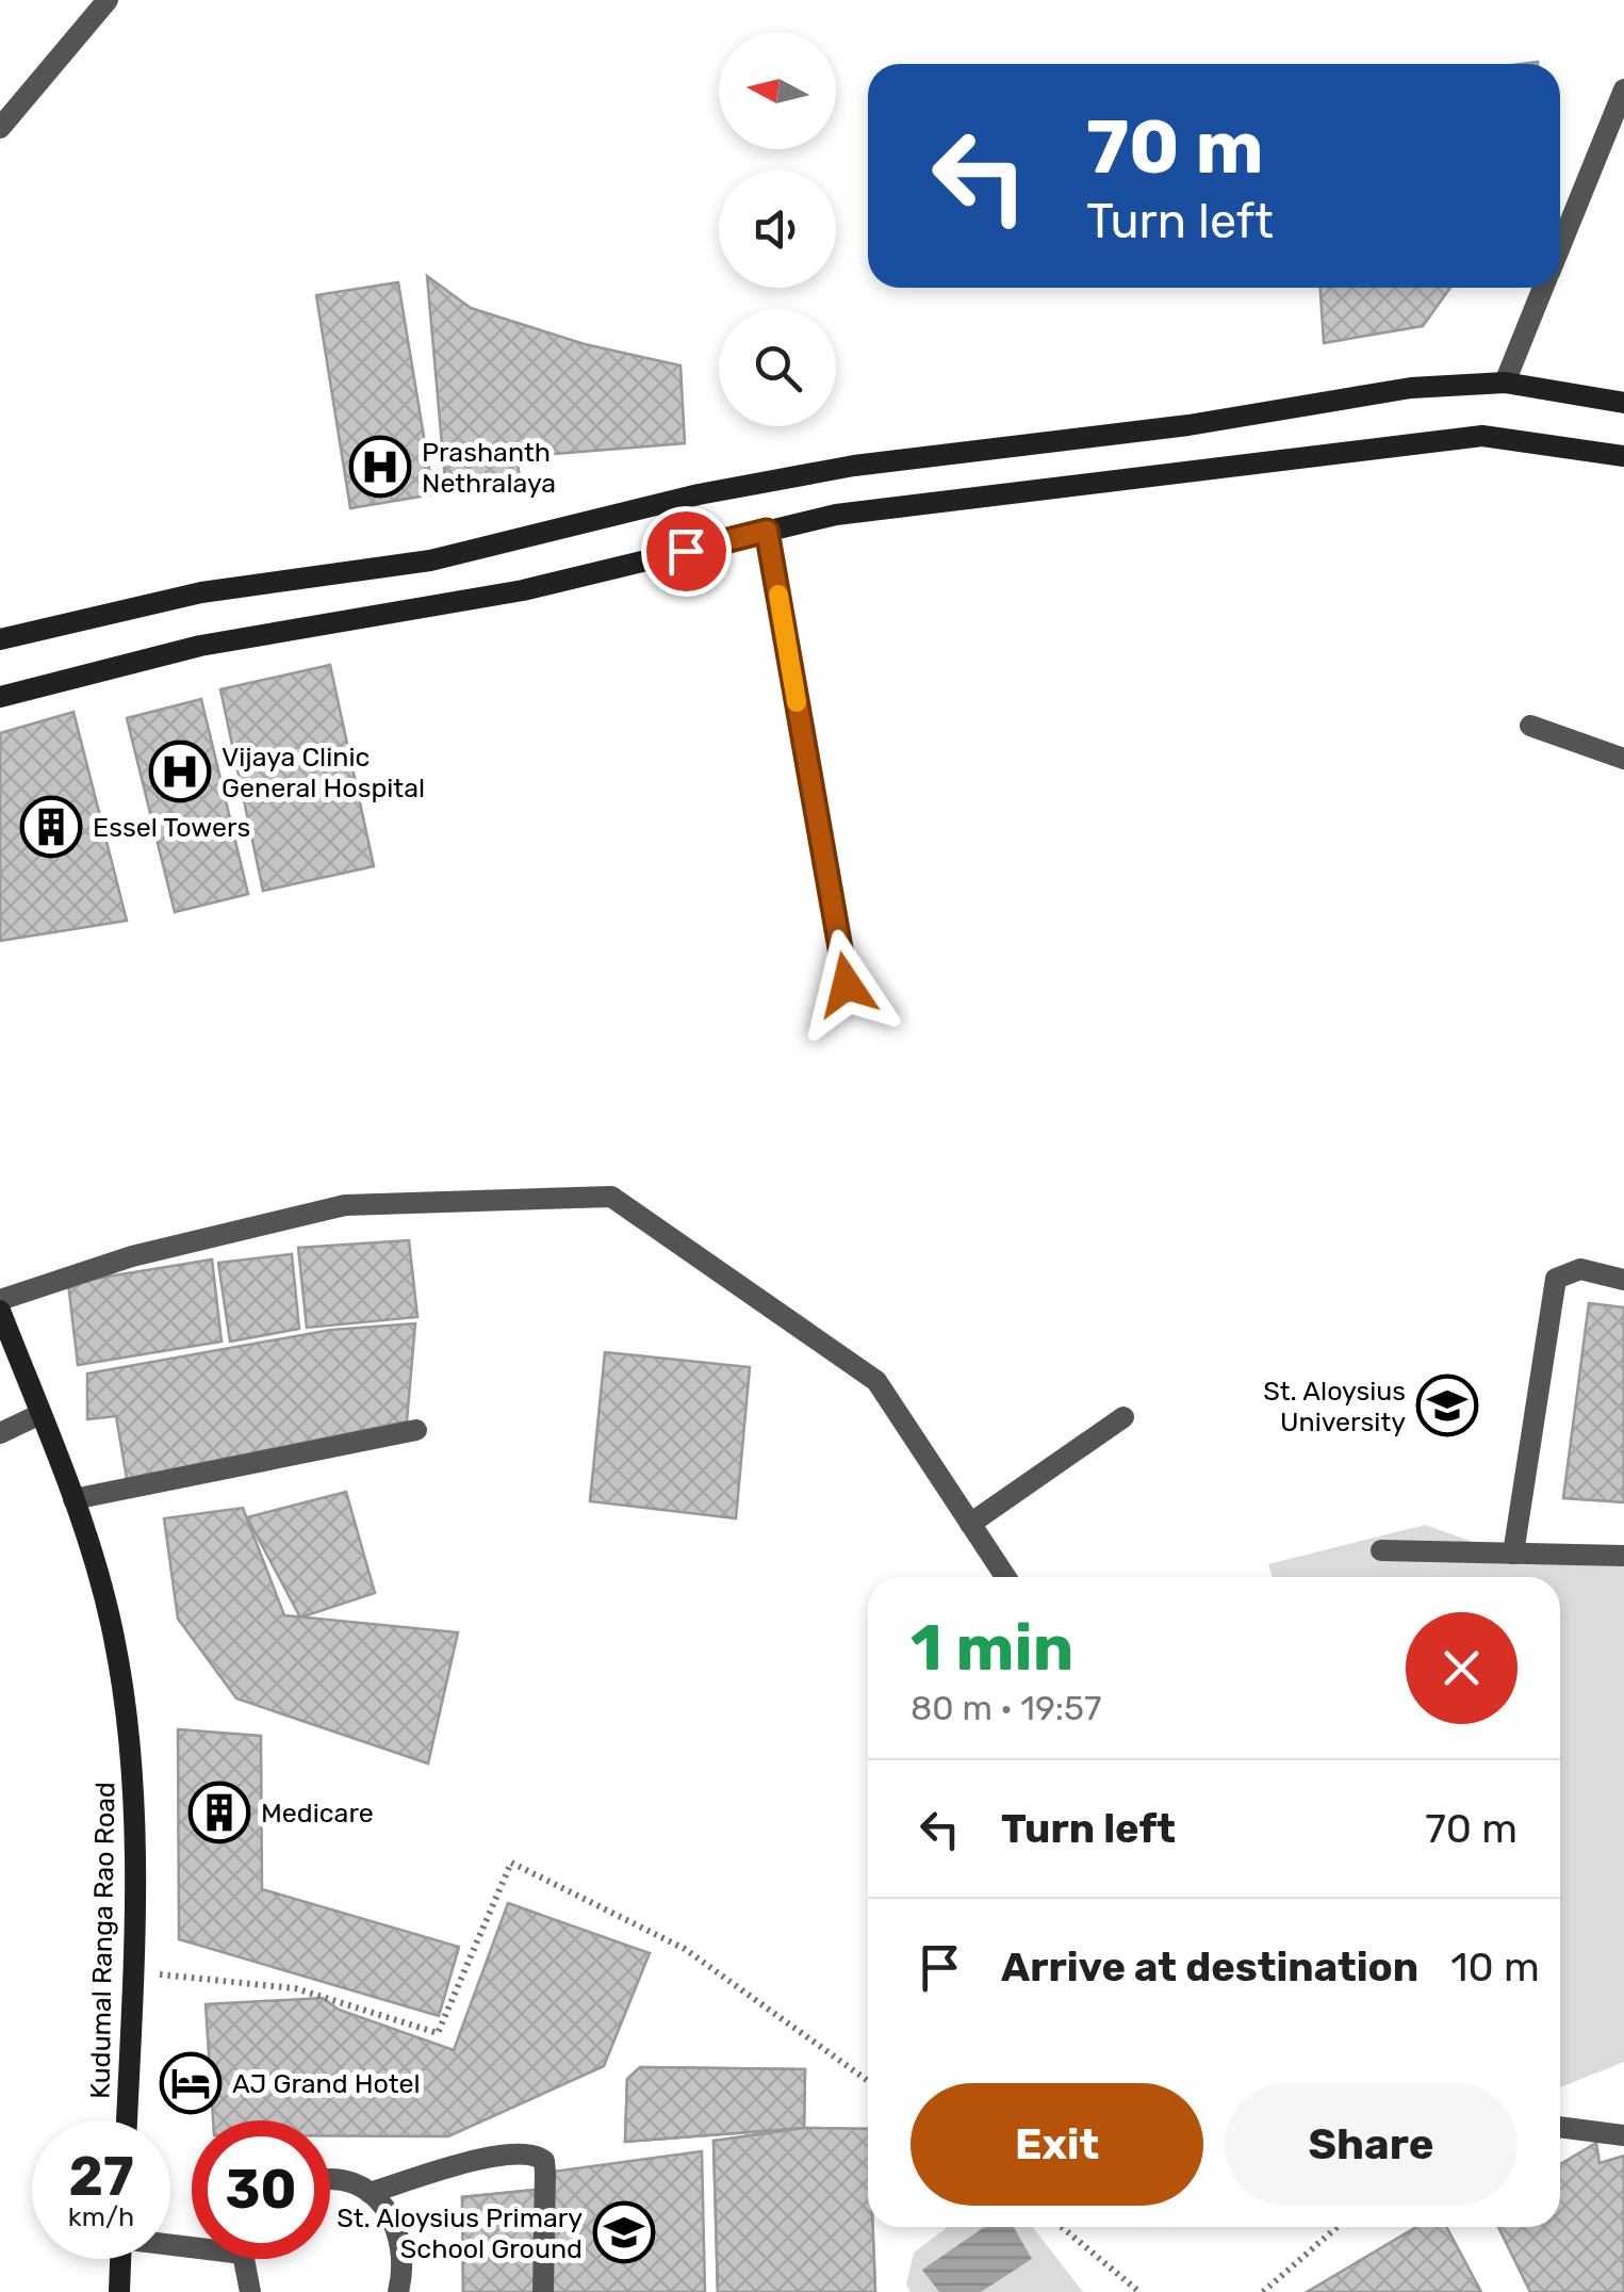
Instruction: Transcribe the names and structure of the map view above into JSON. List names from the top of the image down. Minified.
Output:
{"streets":{"main road":["Kudumal Ranga Rao Road"]},"places":{"hospital":["Prashanth Nethralaya","Vijaya Clinic General Hospital"],"building":["Essel Towers","Medicare"],"school or university":["St. Aloysius University","St. Aloysius Primary School Ground"],"hotel":["AJ Grand Hotel"]},"north":"left","page":{"turn":["70 m","Turn left"],"heading":["1 min","80 m · 19:57"],"list":[{"name":"Turn left","value":"70 m"},{"name":"Arrive at destination","value":"10 m"}],"buttons":["Exit","Share"],"speed":"27 km/h","limit":"30"}}
